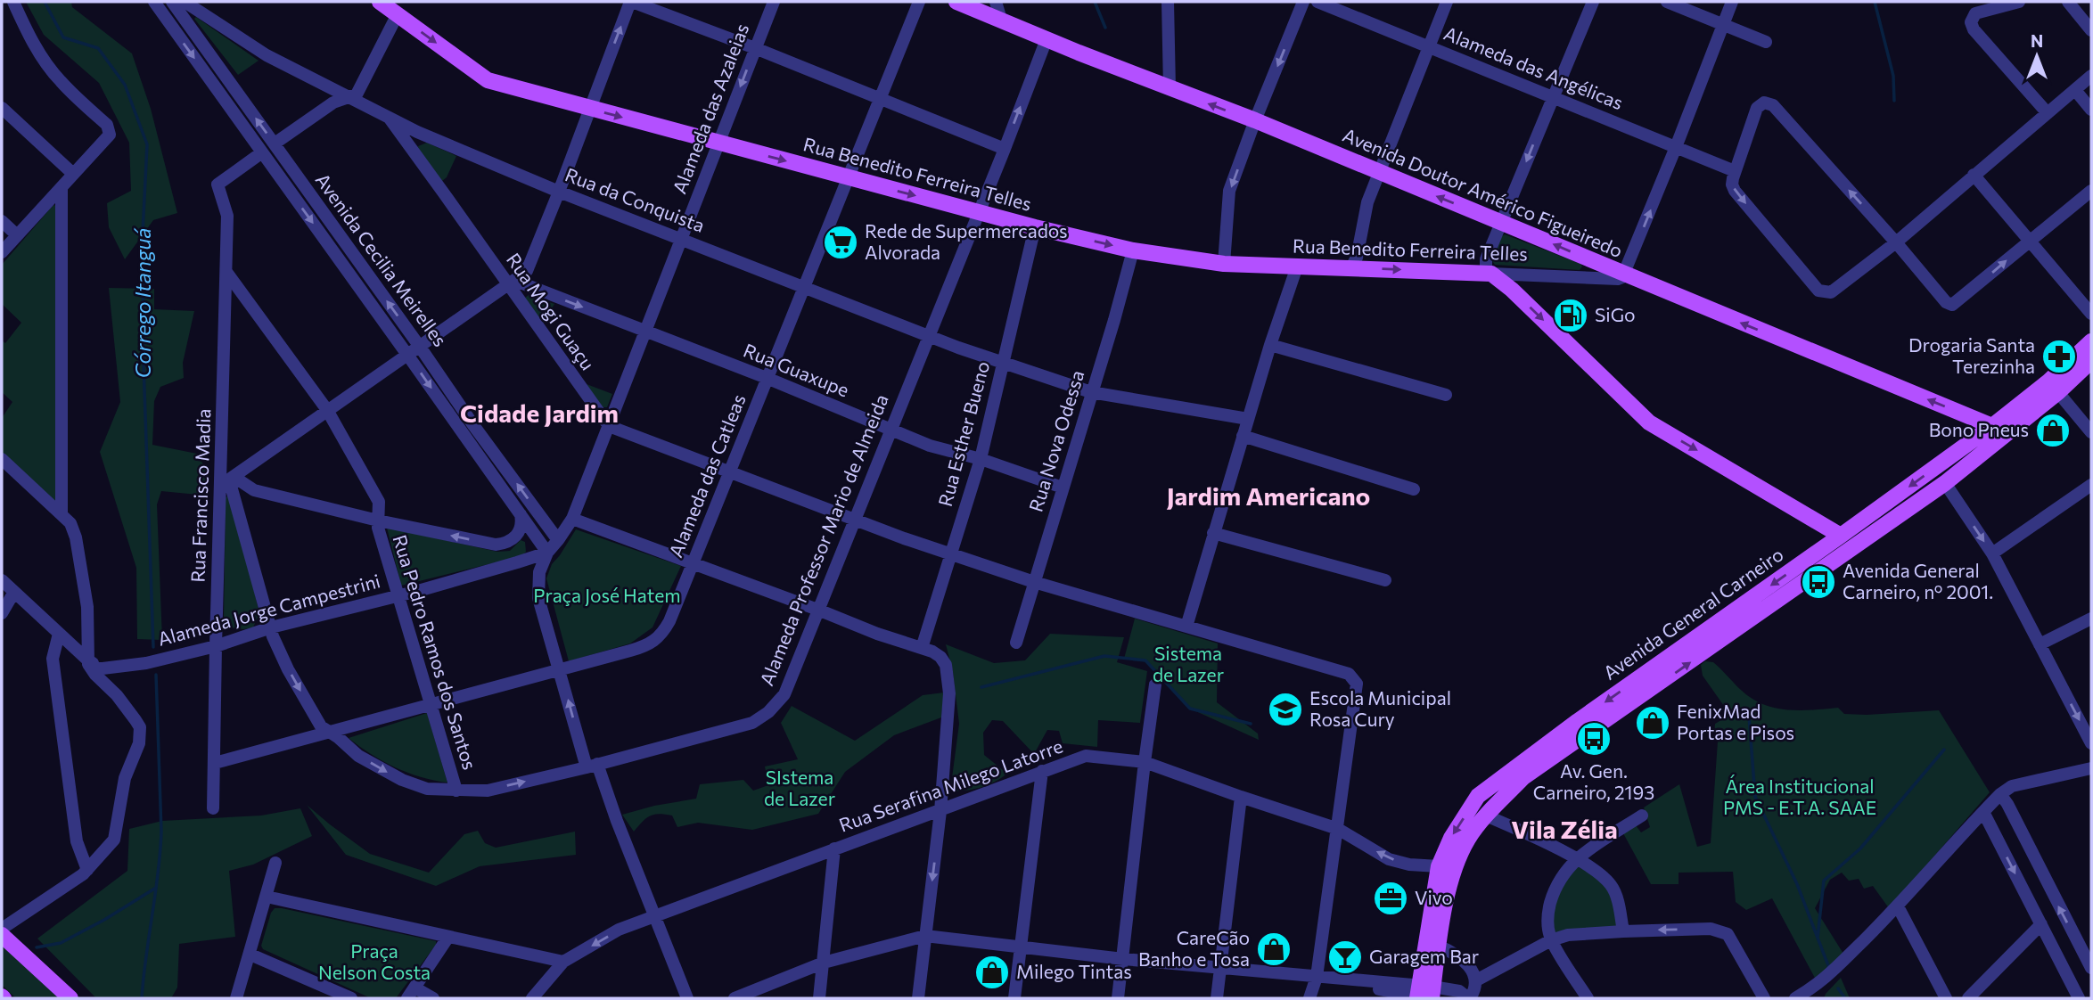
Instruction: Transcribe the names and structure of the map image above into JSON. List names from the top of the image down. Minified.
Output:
{"streets":{"main road":["Rua Benedito Ferreira Telles","Avenida Doutor Américo Figueiredo","Avenida General Carneiro"],"street":["Alameda das Angélicas","Alameda das Azaleias","Rua da Conquista","Avenida Cecilia Meirelles","Rua Mogi Guaçu","Rua Guaxupe","Rua Esther Bueno","Rua Nova Odessa","Alameda das Catleas","Rua Francisco Madia","Alameda Professor Mario de Almeida","Alameda Jorge Campestrini","Rua Pedro Ramos dos Santos","Rua Serafina Milego Latorre"]},"crossings":[["Alameda das Azaleias","Rua Benedito Ferreira Telles"],["Alameda das Azaleias","Rua da Conquista"],["Alameda das Azaleias","Avenida Cecilia Meirelles"],["Alameda das Azaleias","Rua Mogi Guaçu"],["Alameda das Azaleias","Rua Guaxupe"],["Rua Benedito Ferreira Telles","Avenida Doutor Américo Figueiredo"],["Rua Benedito Ferreira Telles","Rua Esther Bueno"],["Rua Benedito Ferreira Telles","Rua Nova Odessa"],["Rua Benedito Ferreira Telles","Alameda das Catleas"],["Rua Benedito Ferreira Telles","Alameda Professor Mario de Almeida"],["Avenida Doutor Américo Figueiredo","Alameda Professor Mario de Almeida"],["Avenida Doutor Américo Figueiredo","Avenida General Carneiro"],["Rua da Conquista","Rua Mogi Guaçu"],["Rua da Conquista","Rua Esther Bueno"],["Rua da Conquista","Rua Nova Odessa"],["Rua da Conquista","Alameda das Catleas"],["Rua da Conquista","Alameda Professor Mario de Almeida"],["Rua Mogi Guaçu","Rua Guaxupe"],["Rua Guaxupe","Rua Esther Bueno"],["Rua Guaxupe","Rua Nova Odessa"],["Rua Guaxupe","Alameda das Catleas"],["Rua Guaxupe","Alameda Professor Mario de Almeida"],["Alameda das Catleas","Rua Francisco Madia"],["Alameda das Catleas","Alameda Professor Mario de Almeida"],["Alameda das Catleas","Rua Pedro Ramos dos Santos"],["Rua Francisco Madia","Alameda Professor Mario de Almeida"],["Rua Francisco Madia","Alameda Jorge Campestrini"],["Rua Francisco Madia","Rua Pedro Ramos dos Santos"],["Alameda Professor Mario de Almeida","Alameda Jorge Campestrini"],["Alameda Professor Mario de Almeida","Rua Pedro Ramos dos Santos"],["Alameda Jorge Campestrini","Rua Pedro Ramos dos Santos"],["Avenida General Carneiro","Rua Serafina Milego Latorre"]],"one_way":["Rua Benedito Ferreira Telles"],"districts":["Cidade Jardim","Jardim Americano","Vila Zélia"],"water":["Córrego Itanguá"],"parks":["Praça José Hatem","Sistema de Lazer","SIstema de Lazer","Área Institucional PMS - E.T.A. SAAE","Praça Nelson Costa"],"places":{"supermarket":["Rede de Supermercados Alvorada"],"fuel station":["SiGo"],"pharmacy":["Drogaria Santa Terezinha"],"shop":["Bono Pneus","FenixMad Portas e Pisos","CareCão Banho e Tosa","Milego Tintas"],"bus stop":["Avenida General Carneiro, nº 2001.","Av. Gen. Carneiro, 2193"],"school or university":["Escola Municipal Rosa Cury"],"office":["Vivo"],"bar":["Garagem Bar"]},"north":"top"}
